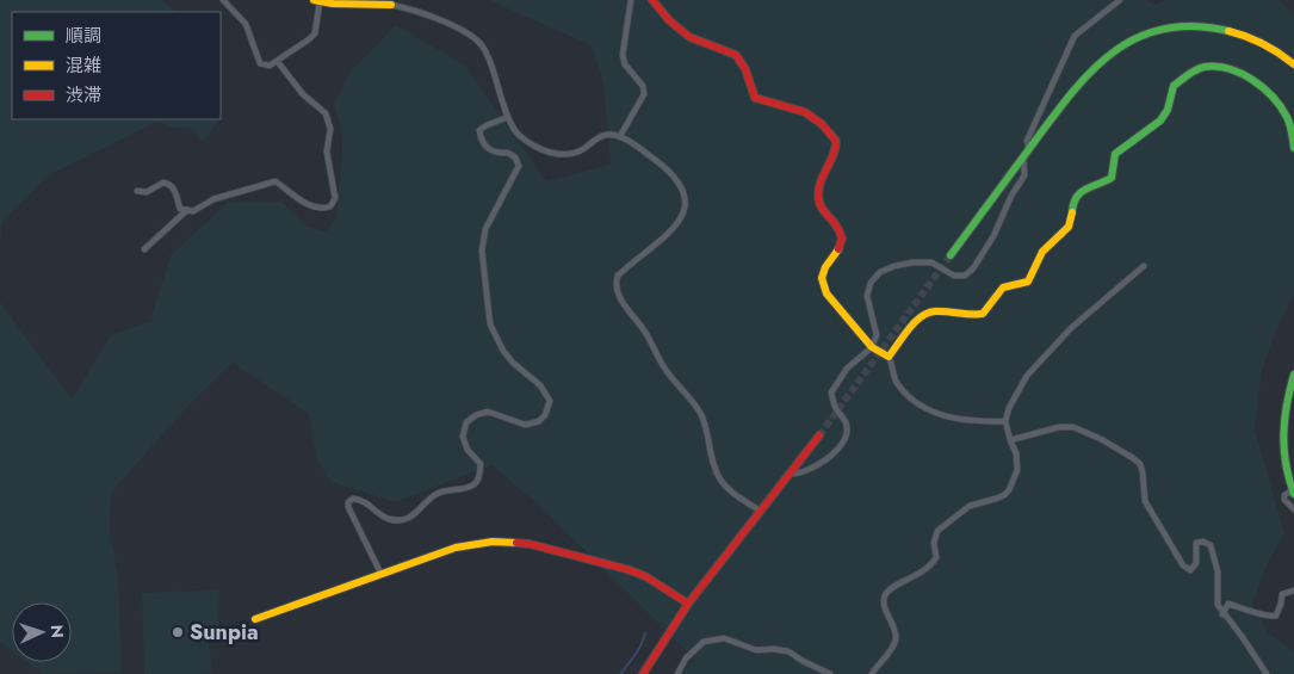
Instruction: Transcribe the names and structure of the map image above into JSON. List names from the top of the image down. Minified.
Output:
{"places":["Sunpia"],"legend":["順調","混雑","渋滞"],"north":"right"}
